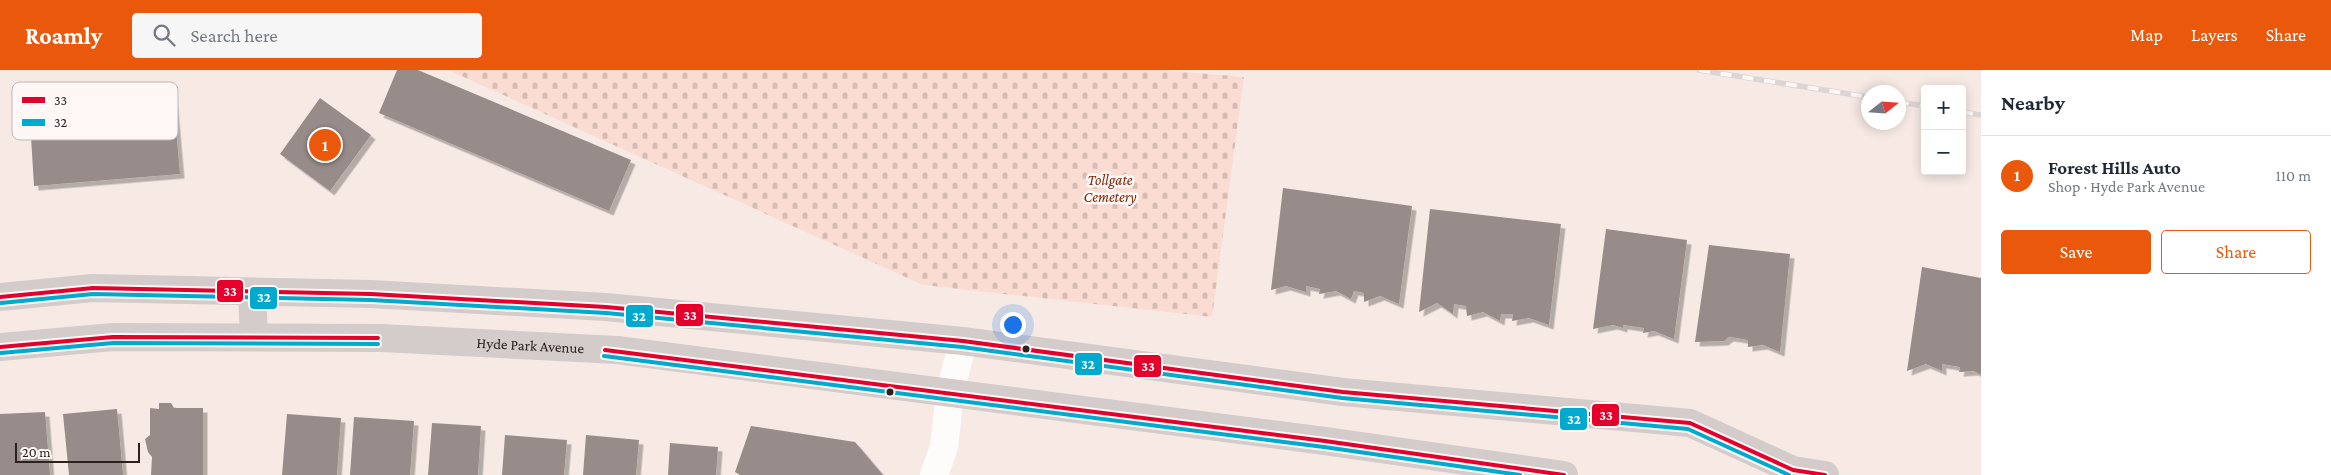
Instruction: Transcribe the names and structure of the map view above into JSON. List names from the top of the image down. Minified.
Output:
{"streets":{"main road":["Hyde Park Avenue"]},"parks":["Tollgate Cemetery"],"lines":["transit line 33","transit line 32"],"legend":["33","32"],"scale_bar":"20 m","north":"right","page":{"header":"Roamly","search":"Search here","nav":["Map","Layers","Share"],"heading":"Nearby","map_buttons":["+","−"],"pins":"1","list":[{"mark":"1","name":"Forest Hills Auto","note":"Shop · Hyde Park Avenue","value":"110 m"}],"buttons":["Save","Share"],"scale":"20 m"}}
